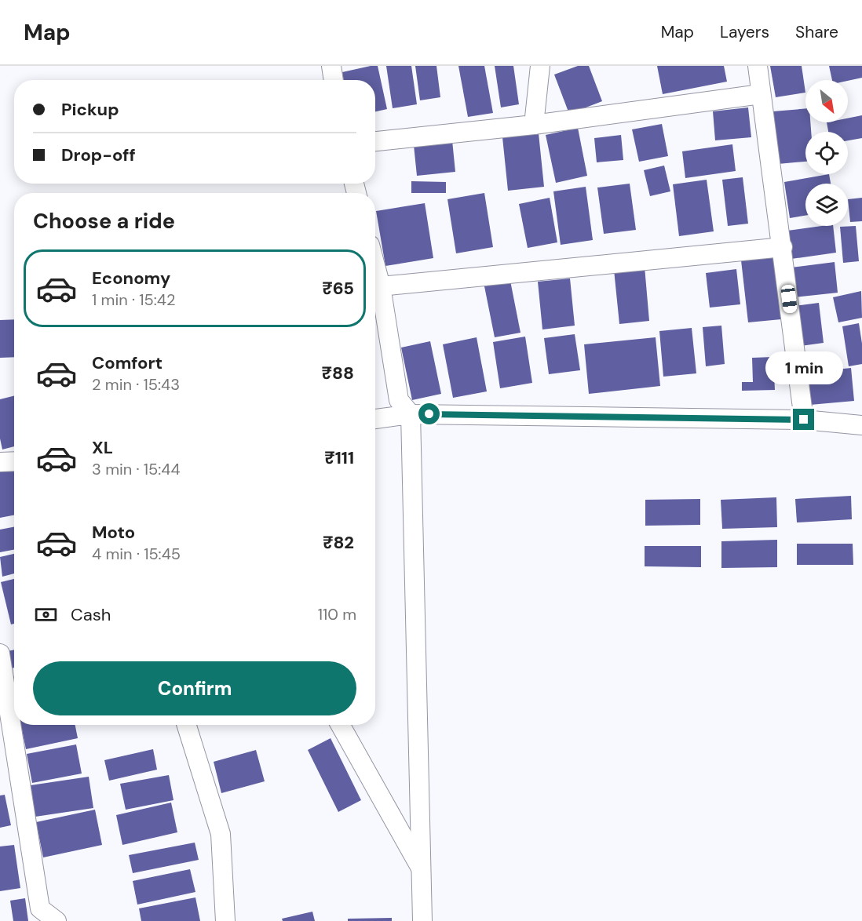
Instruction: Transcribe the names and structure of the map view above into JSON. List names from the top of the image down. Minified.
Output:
{"north":"bottom right","page":{"header":"Map","nav":["Map","Layers","Share"],"banner":["Pickup","Drop-off"],"heading":"Choose a ride","list":[{"name":"Economy","note":"1 min · 15:42","value":"₹65"},{"name":"Comfort","note":"2 min · 15:43","value":"₹88"},{"name":"XL","note":"3 min · 15:44","value":"₹111"},{"name":"Moto","note":"4 min · 15:45","value":"₹82"}],"bubble":"1 min","pay":["Cash","110 m"],"buttons":"Confirm"}}
